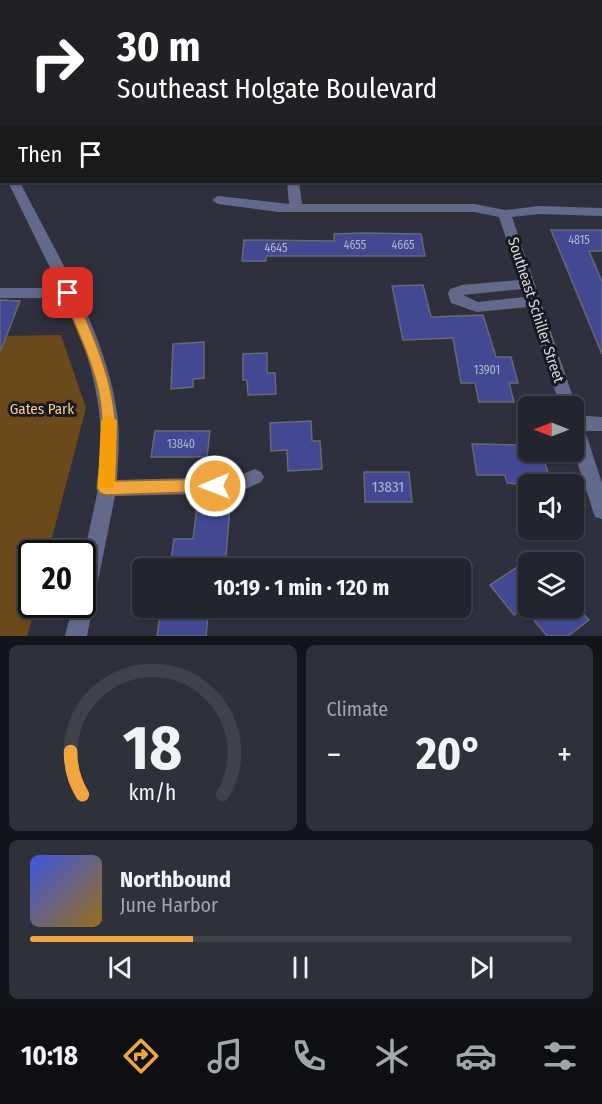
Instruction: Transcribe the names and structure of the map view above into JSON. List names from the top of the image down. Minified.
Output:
{"streets":{"street":["Southeast Schiller Street"]},"parks":["Gates Park"],"house_numbers":["4815","4655","4665","4645","13901","13840","13831"],"north":"left","page":{"turn":["30 m","Southeast Holgate Boulevard"],"then":"Then","limit":"20","trip":"10:19 · 1 min · 120 m","tile":"Climate","heat":["−","20°","+"],"song":["Northbound","June Harbor"],"tabs":"10:18","gauge":["18","km/h"]}}
